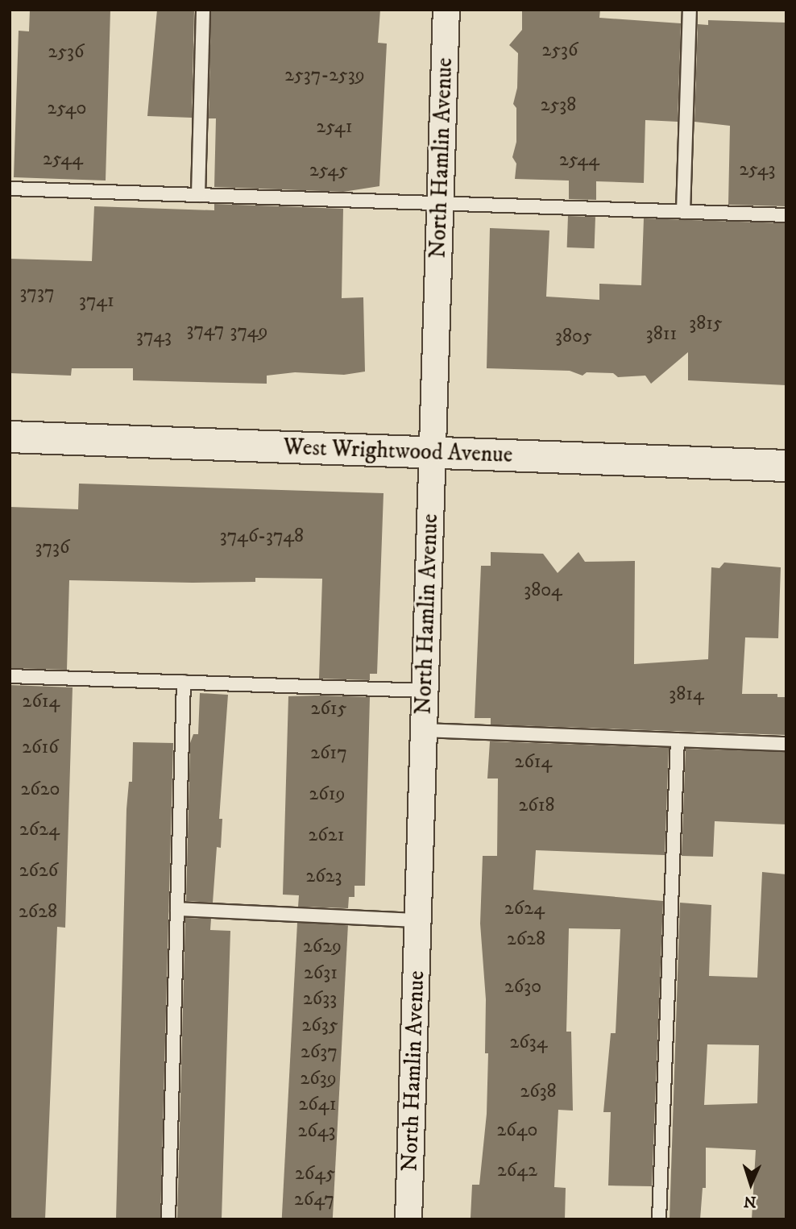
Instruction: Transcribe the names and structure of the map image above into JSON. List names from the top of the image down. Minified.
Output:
{"streets":{"street":["North Hamlin Avenue","West Wrightwood Avenue"]},"crossings":[["North Hamlin Avenue","West Wrightwood Avenue"]],"house_numbers":["2536","2536","2537-2539","2538","2540","2541","2544","2544","2543","2545","3737","3741","3815","3747","3749","3811","3743","3805","3746-3748","3736","3804","3814","2614","2615","2616","2617","2614","2620","2619","2618","2624","2621","2626","2623","2624","2628","2628","2629","2631","2630","2633","2635","2634","2637","2639","2638","2641","2640","2643","2642","2645","2647"],"north":"bottom"}
